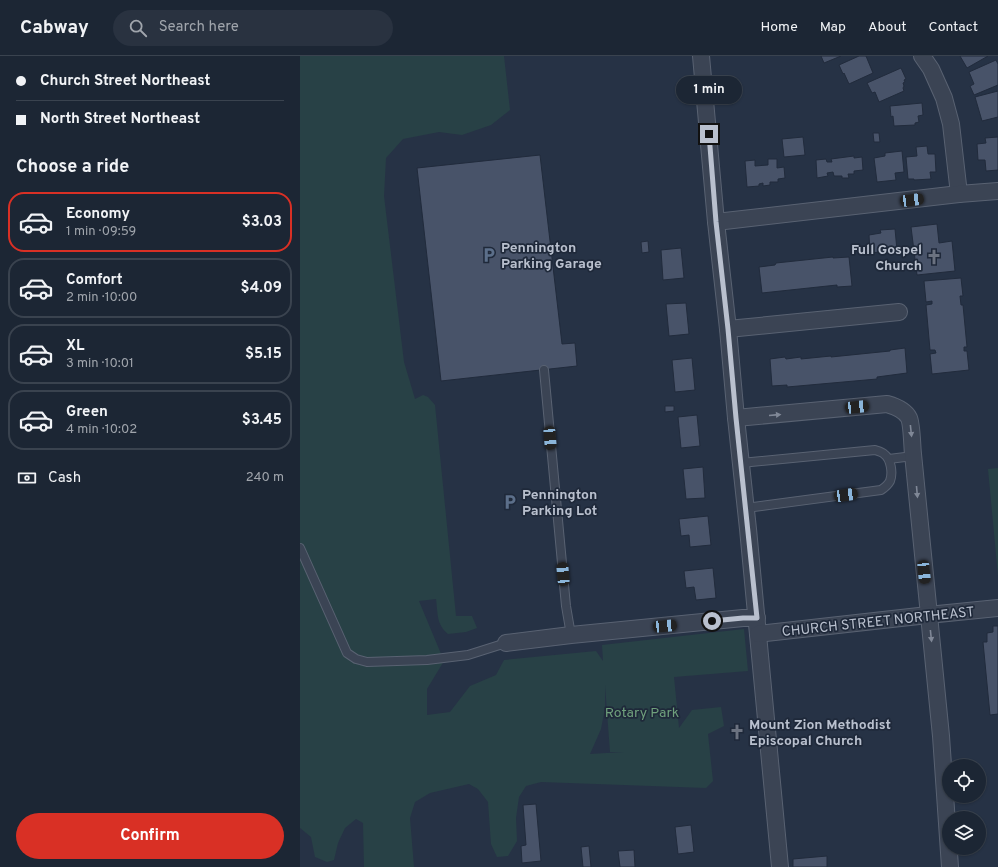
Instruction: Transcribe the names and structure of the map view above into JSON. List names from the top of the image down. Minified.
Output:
{"streets":{"street":["CHURCH STREET NORTHEAST"]},"parks":["Rotary Park"],"places":{"parking":["Pennington Parking Garage","Pennington Parking Lot"],"church":["Full Gospel Church","Mount Zion Methodist Episcopal Church"]},"page":{"header":"Cabway","search":"Search here","nav":["Home","Map","About","Contact"],"banner":["Church Street Northeast","North Street Northeast"],"bubble":"1 min","heading":"Choose a ride","list":[{"name":"Economy","note":"1 min · 09:59","value":"$3.03"},{"name":"Comfort","note":"2 min · 10:00","value":"$4.09"},{"name":"XL","note":"3 min · 10:01","value":"$5.15"},{"name":"Green","note":"4 min · 10:02","value":"$3.45"}],"pay":["Cash","240 m"],"buttons":"Confirm"}}
